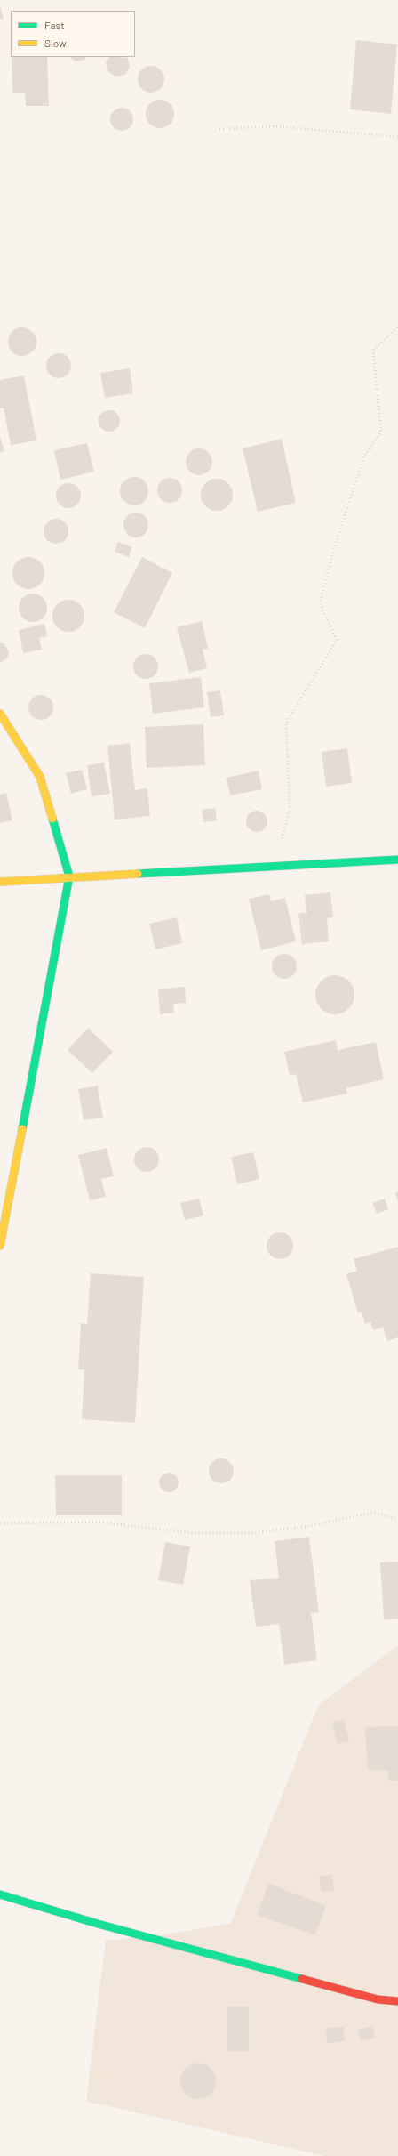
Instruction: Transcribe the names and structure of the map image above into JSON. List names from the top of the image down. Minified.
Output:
{"legend":["Fast","Slow"]}
